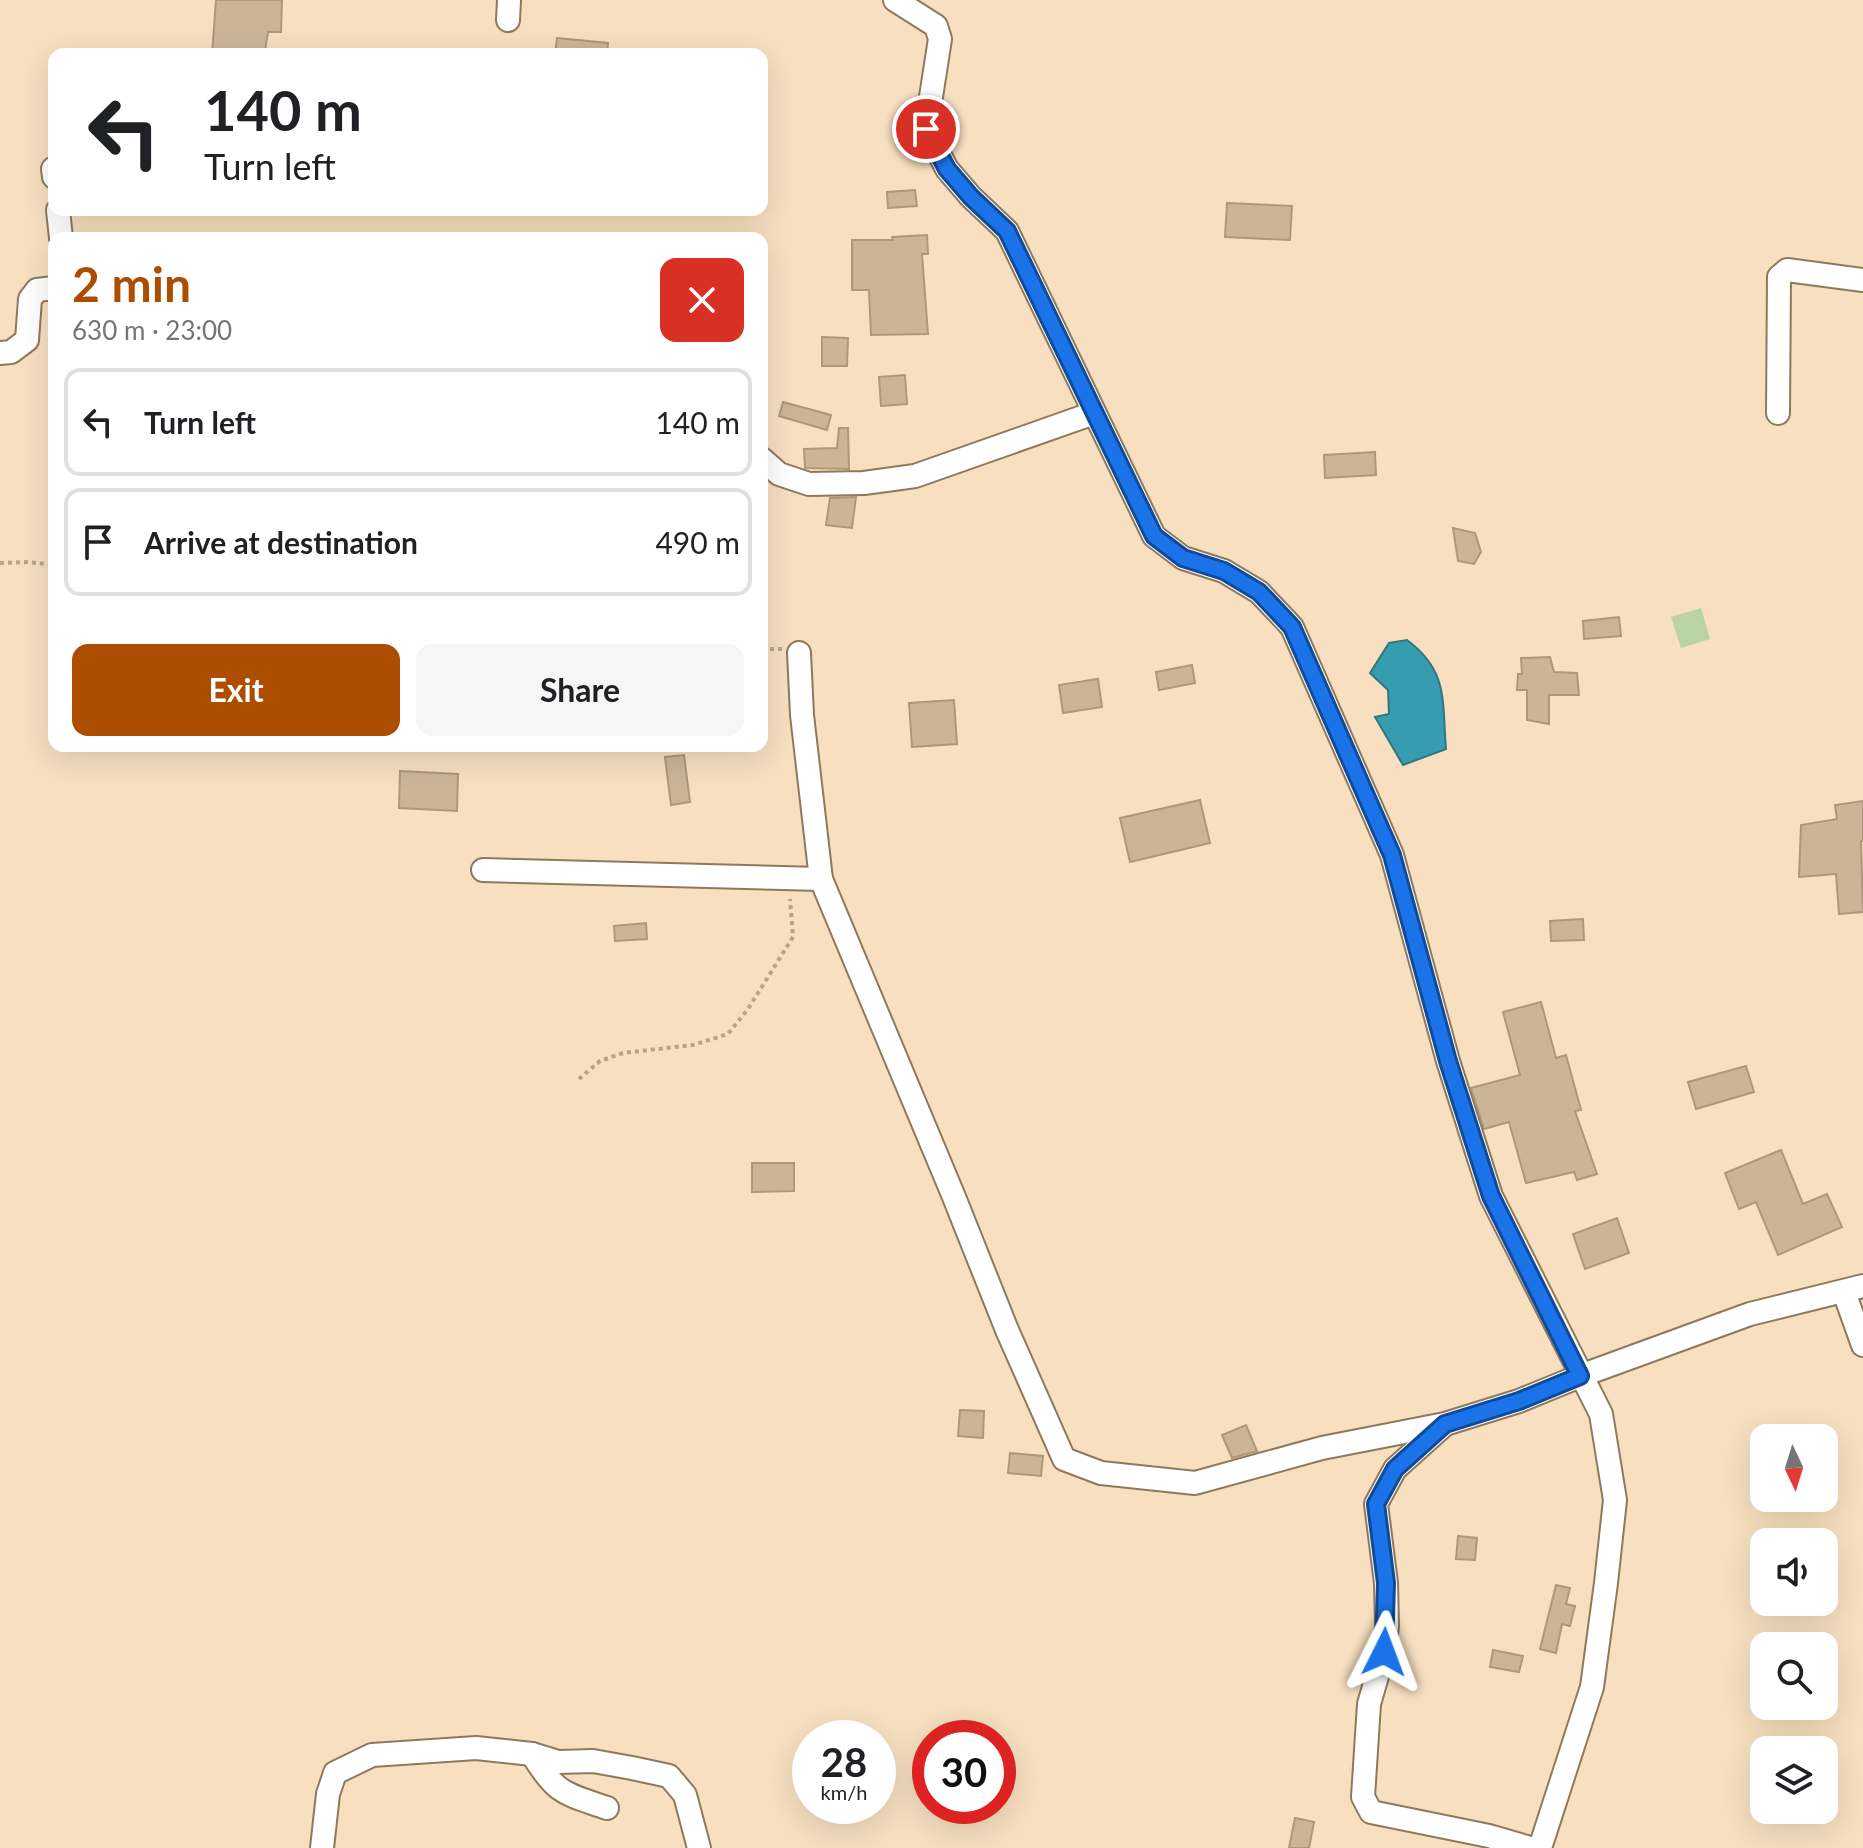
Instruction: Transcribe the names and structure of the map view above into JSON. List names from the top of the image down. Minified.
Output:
{"north":"bottom","page":{"turn":["140 m","Turn left"],"heading":["2 min","630 m · 23:00"],"list":[{"name":"Turn left","value":"140 m"},{"name":"Arrive at destination","value":"490 m"}],"buttons":["Exit","Share"],"speed":"28 km/h","limit":"30"}}
